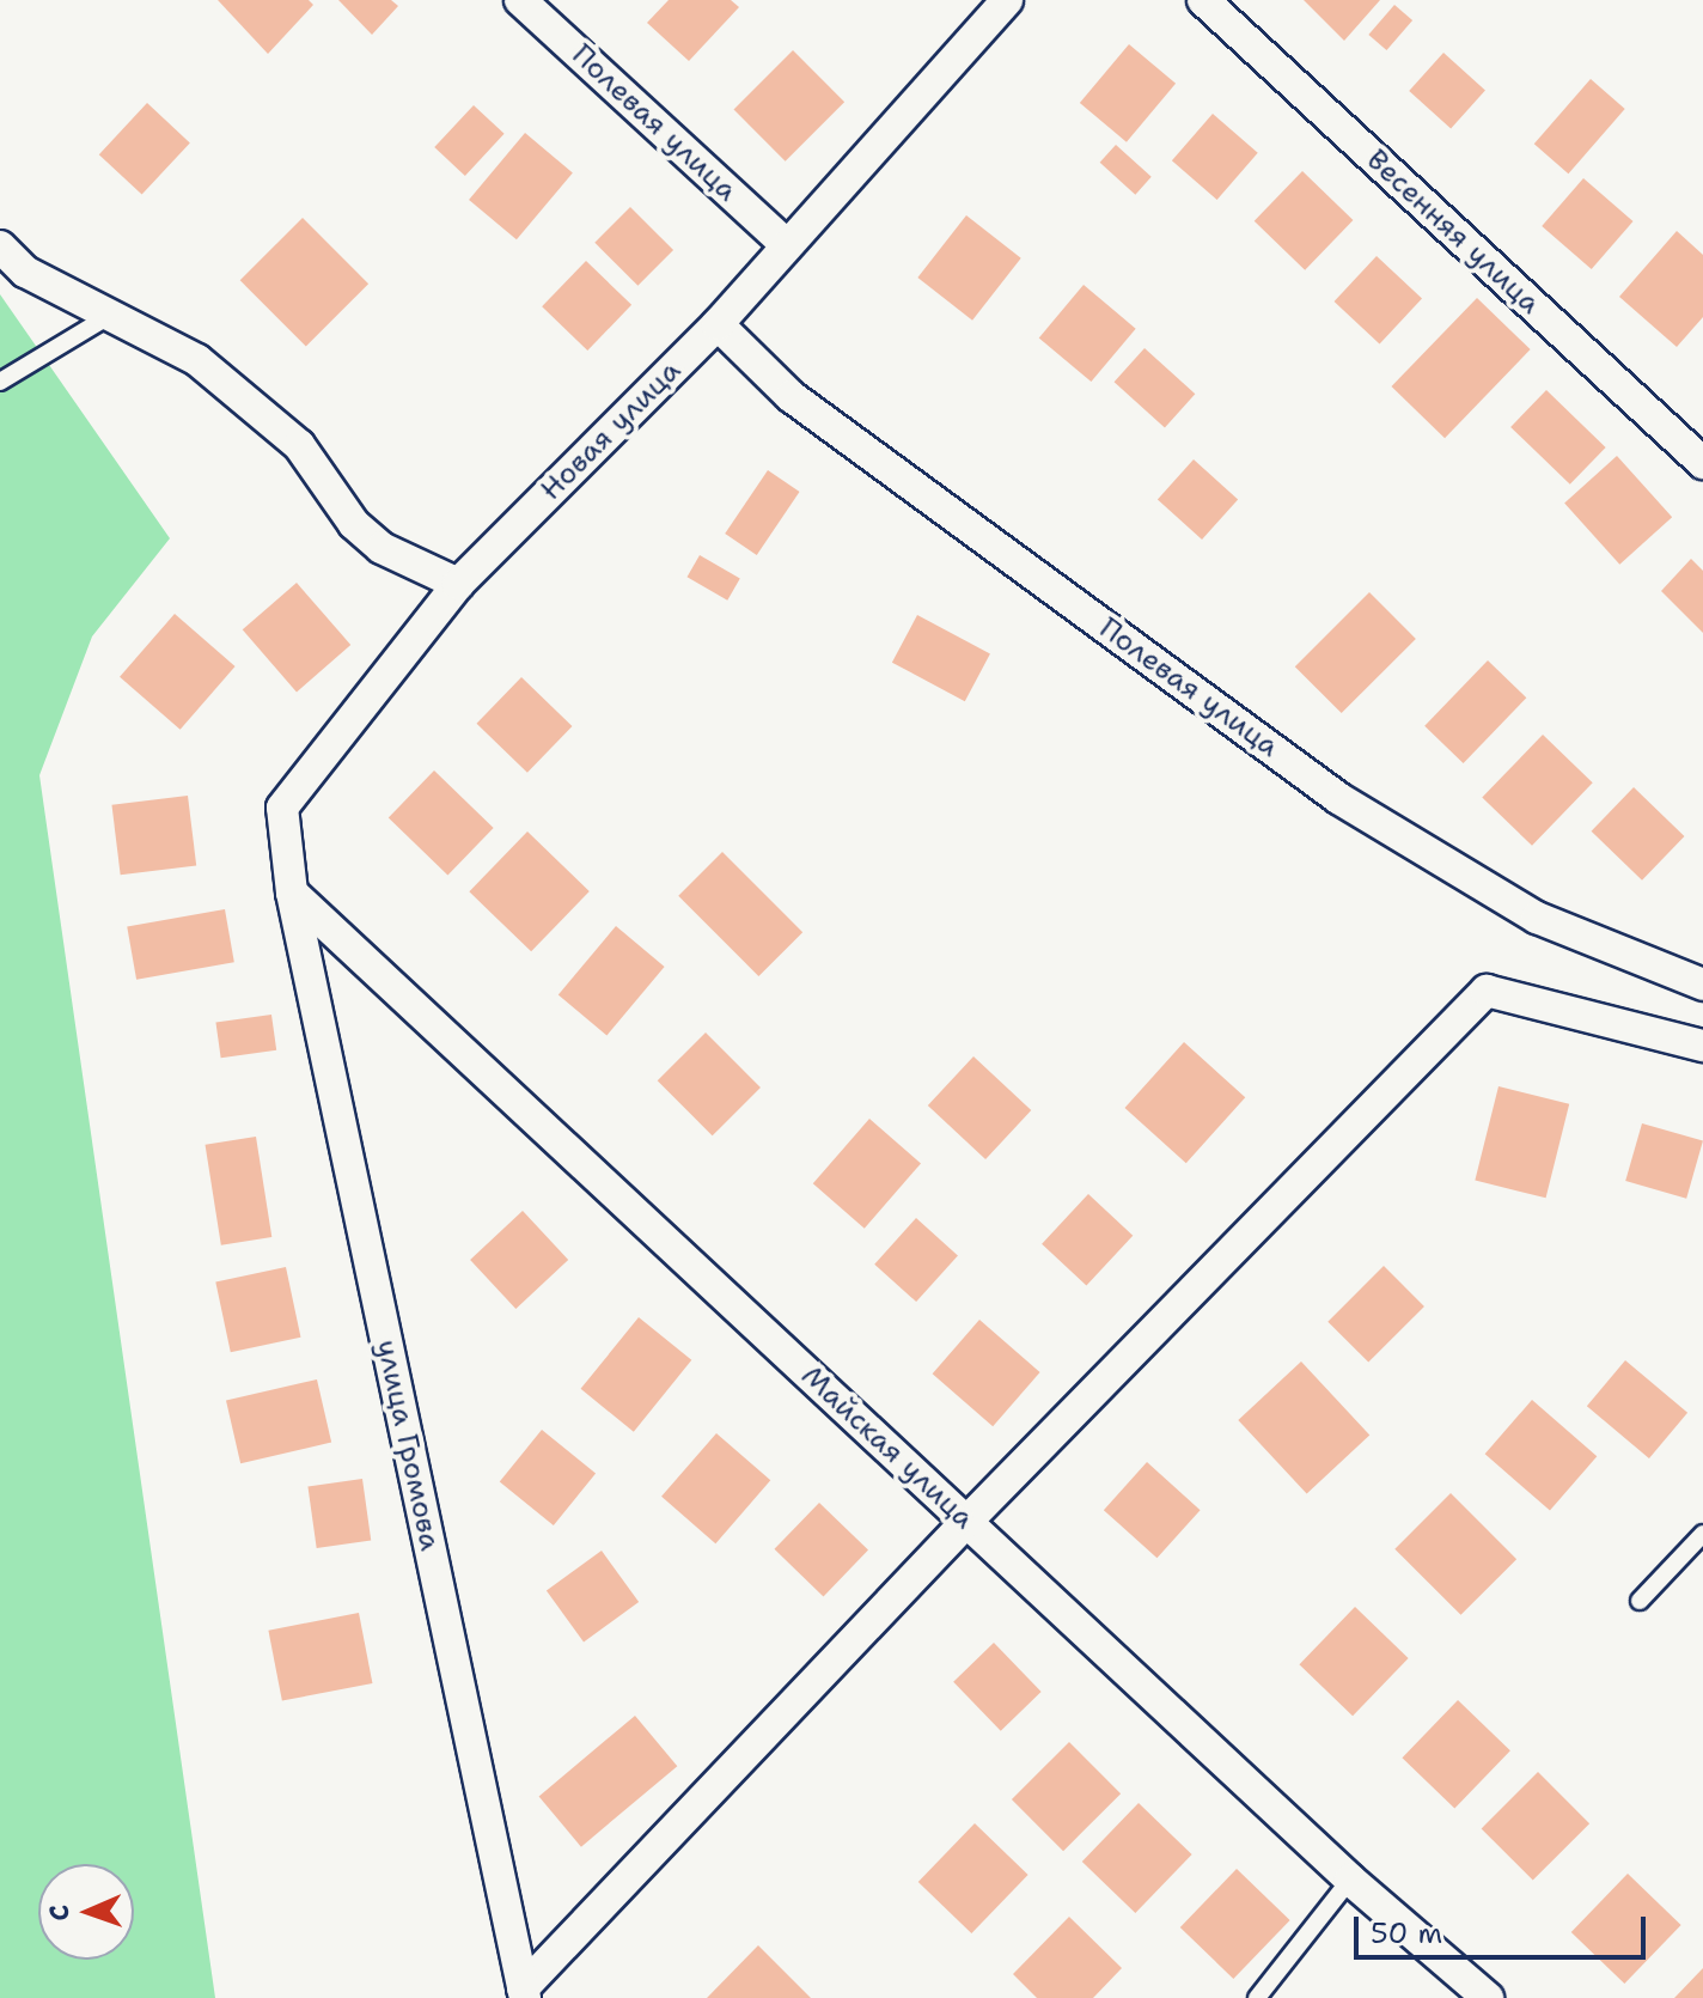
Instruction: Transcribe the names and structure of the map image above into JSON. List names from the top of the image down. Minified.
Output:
{"streets":{"street":["Полевая улица","Весенняя улица","Новая улица","улица Громова","Майская улица"]},"crossings":[["Полевая улица","Новая улица"],["Новая улица","улица Громова"],["Новая улица","Майская улица"],["улица Громова","Майская улица"]],"scale_bar":"50 m","north":"left"}
